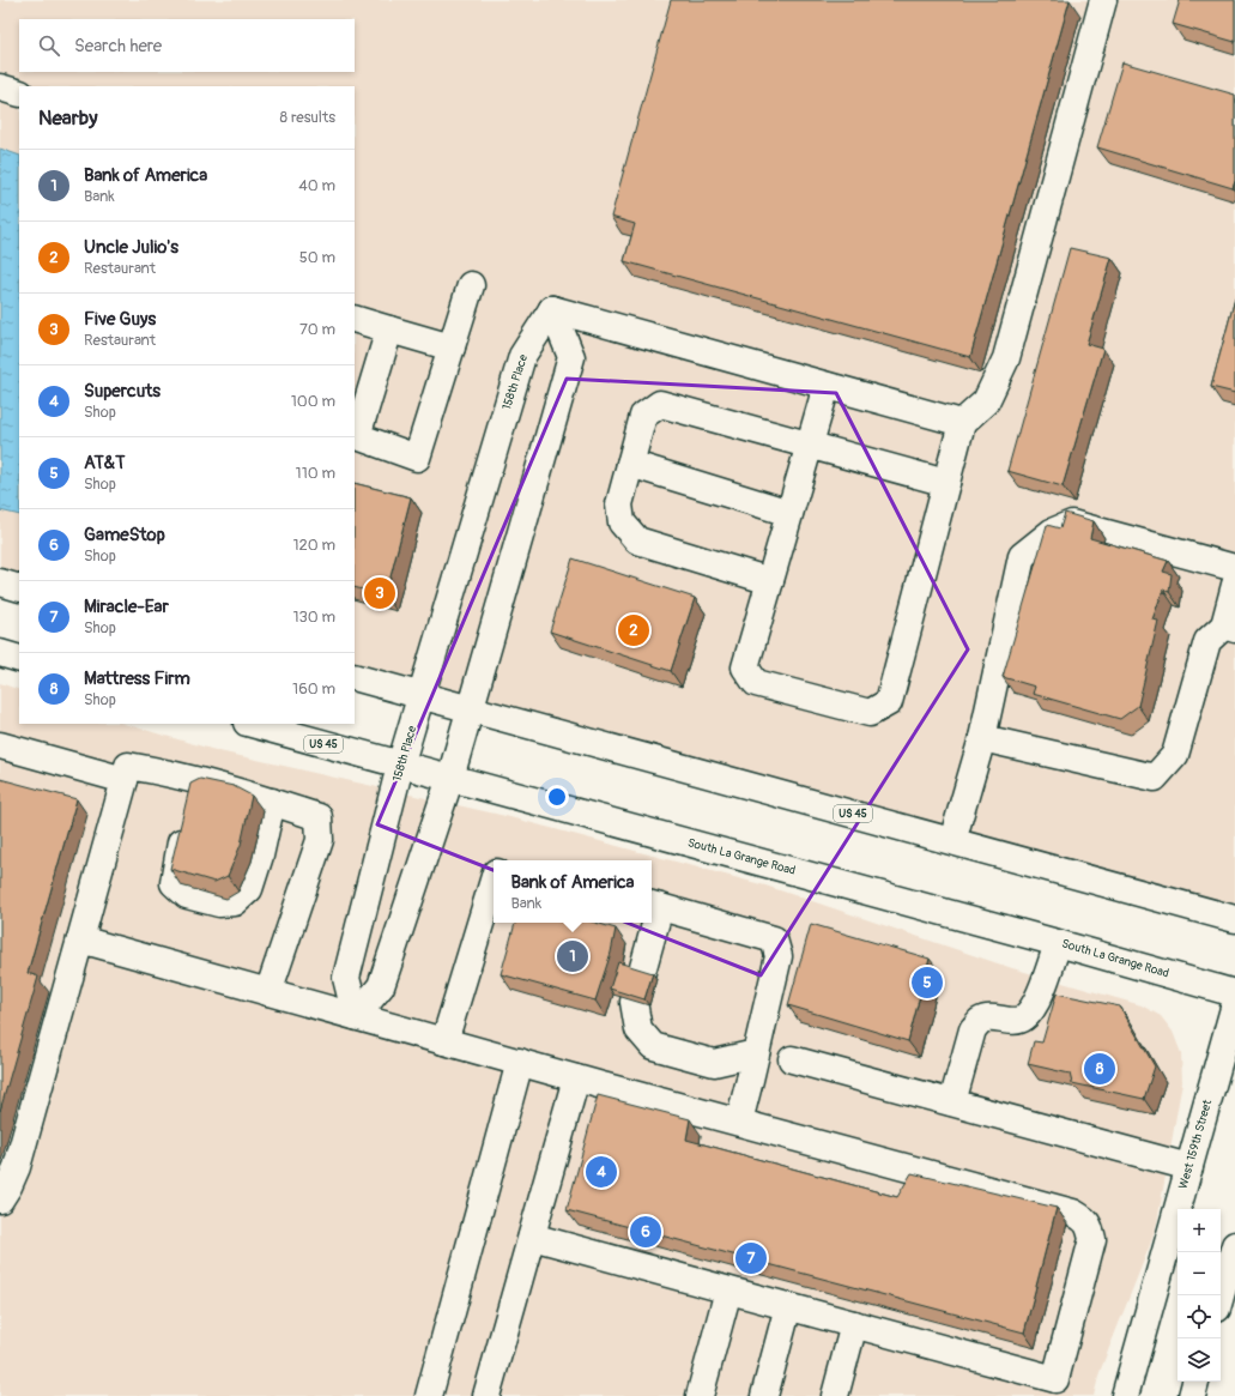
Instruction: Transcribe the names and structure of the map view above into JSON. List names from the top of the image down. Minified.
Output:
{"streets":{"main road":["158th Place","US 45","South La Grange Road","West 159th Street"]},"crossings":[["158th Place","US 45"],["158th Place","South La Grange Road"]],"page":{"search":"Search here","heading":["Nearby","8 results"],"list":[{"mark":"1","name":"Bank of America","note":"Bank","value":"40 m"},{"mark":"2","name":"Uncle Julio's","note":"Restaurant","value":"50 m"},{"mark":"3","name":"Five Guys","note":"Restaurant","value":"70 m"},{"mark":"4","name":"Supercuts","note":"Shop","value":"100 m"},{"mark":"5","name":"AT&T","note":"Shop","value":"110 m"},{"mark":"6","name":"GameStop","note":"Shop","value":"120 m"},{"mark":"7","name":"Miracle-Ear","note":"Shop","value":"130 m"},{"mark":"8","name":"Mattress Firm","note":"Shop","value":"160 m"}],"pins":["3","2","1","5","8","4","6","7"],"popup":["Bank of America","Bank"],"map_buttons":["+","−"]}}
